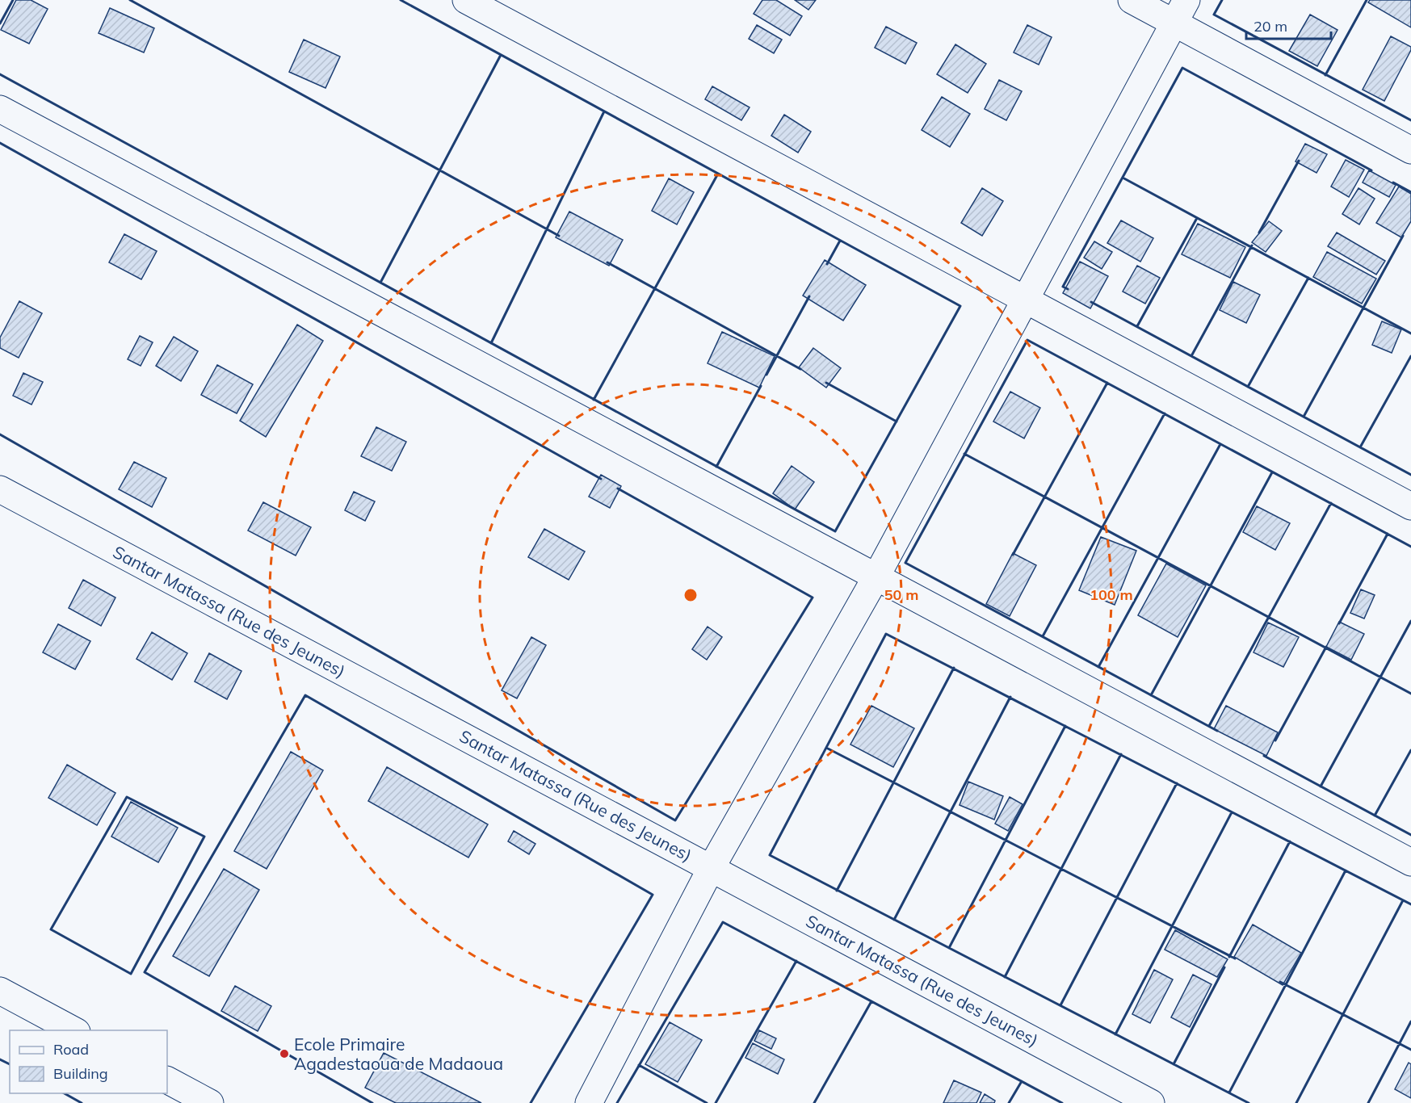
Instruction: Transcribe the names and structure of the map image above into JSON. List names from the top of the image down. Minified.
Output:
{"streets":{"main road":["Santar Matassa (Rue des Jeunes)"]},"places":["Ecole Primaire Agadestaoua de Madaoua"],"legend":["Road","Building"],"scale_bar":"20 m","rings":["50 m","100 m"]}
